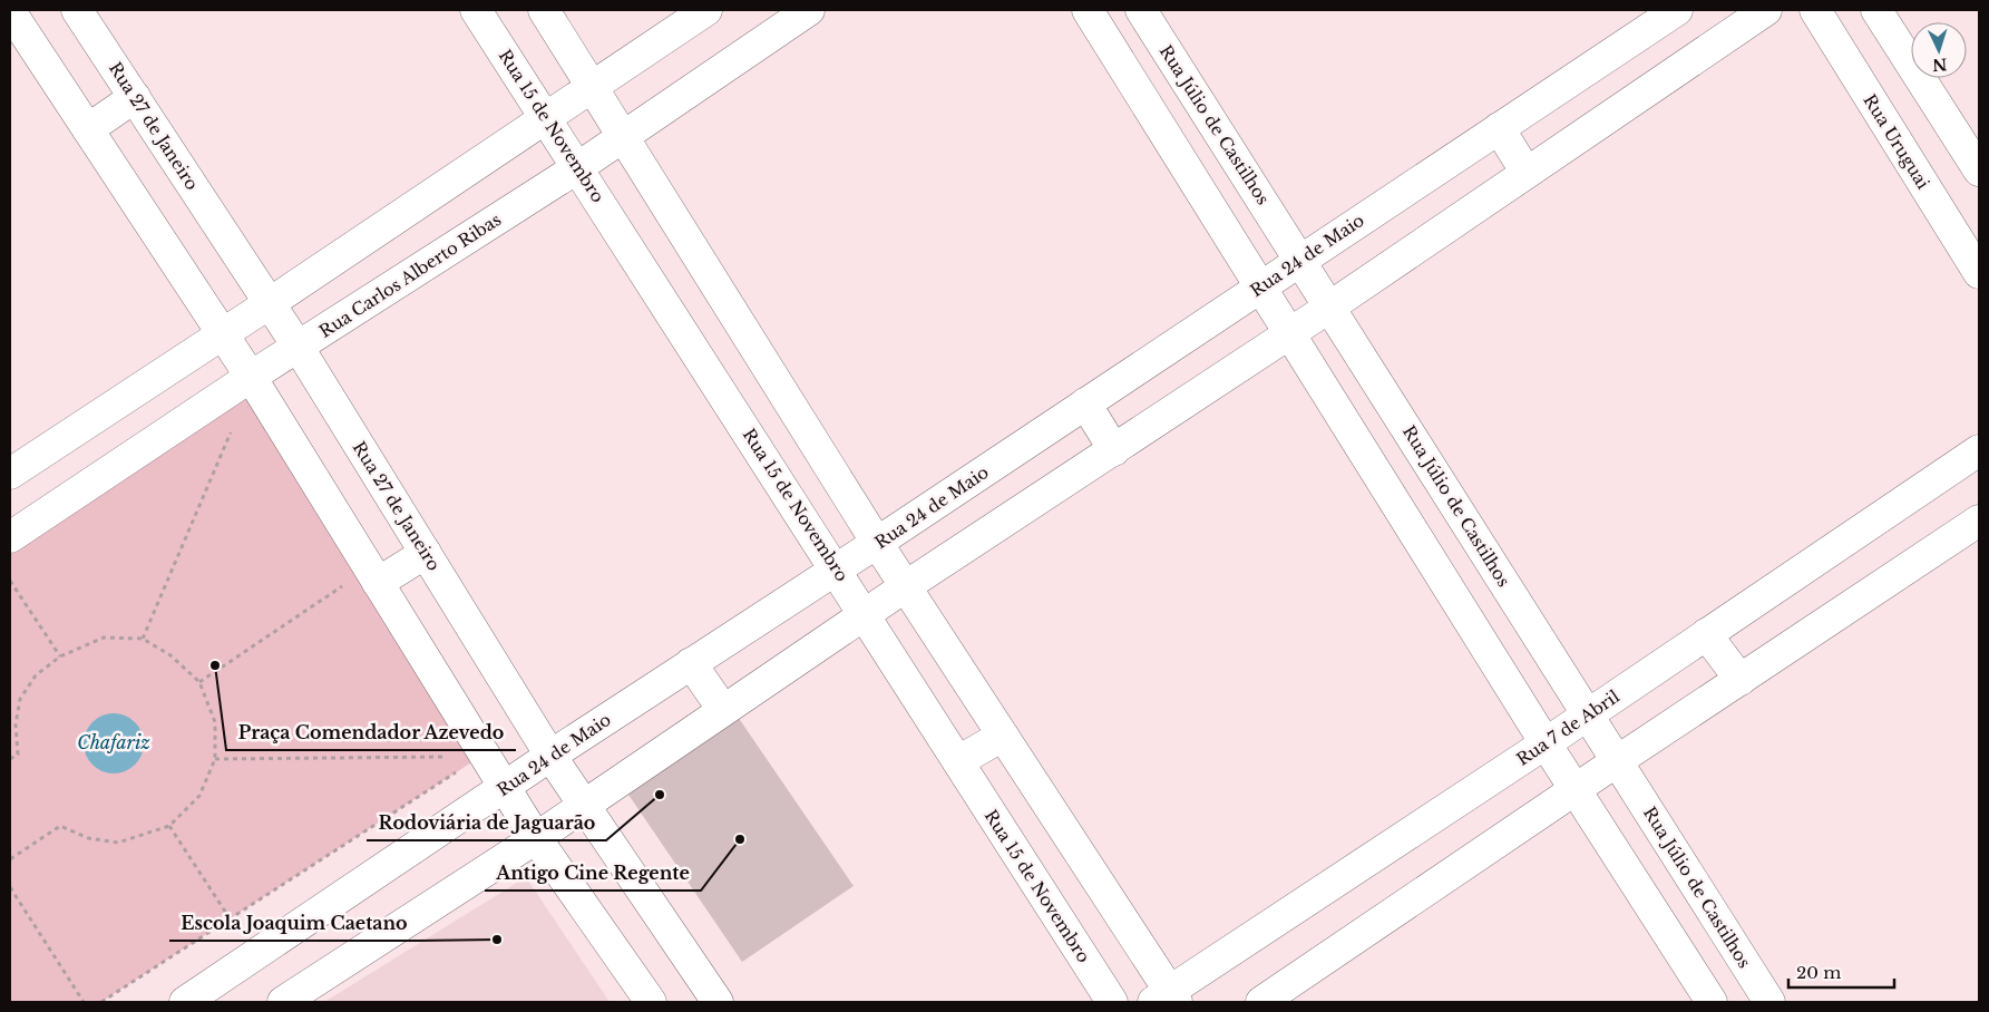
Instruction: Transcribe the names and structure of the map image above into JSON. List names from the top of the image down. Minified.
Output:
{"streets":{"main road":["Rua Júlio de Castilhos","Rua 27 de Janeiro","Rua 15 de Novembro","Rua Uruguai","Rua 24 de Maio","Rua Carlos Alberto Ribas","Rua 7 de Abril"]},"crossings":[["Rua Júlio de Castilhos","Rua 24 de Maio"],["Rua Júlio de Castilhos","Rua 7 de Abril"],["Rua 27 de Janeiro","Rua 24 de Maio"],["Rua 27 de Janeiro","Rua Carlos Alberto Ribas"],["Rua 15 de Novembro","Rua 24 de Maio"],["Rua 15 de Novembro","Rua Carlos Alberto Ribas"]],"water":["Chafariz"],"places":["Praça Comendador Azevedo","Rodoviária de Jaguarão","Antigo Cine Regente","Escola Joaquim Caetano"],"scale_bar":"20 m","north":"bottom"}
